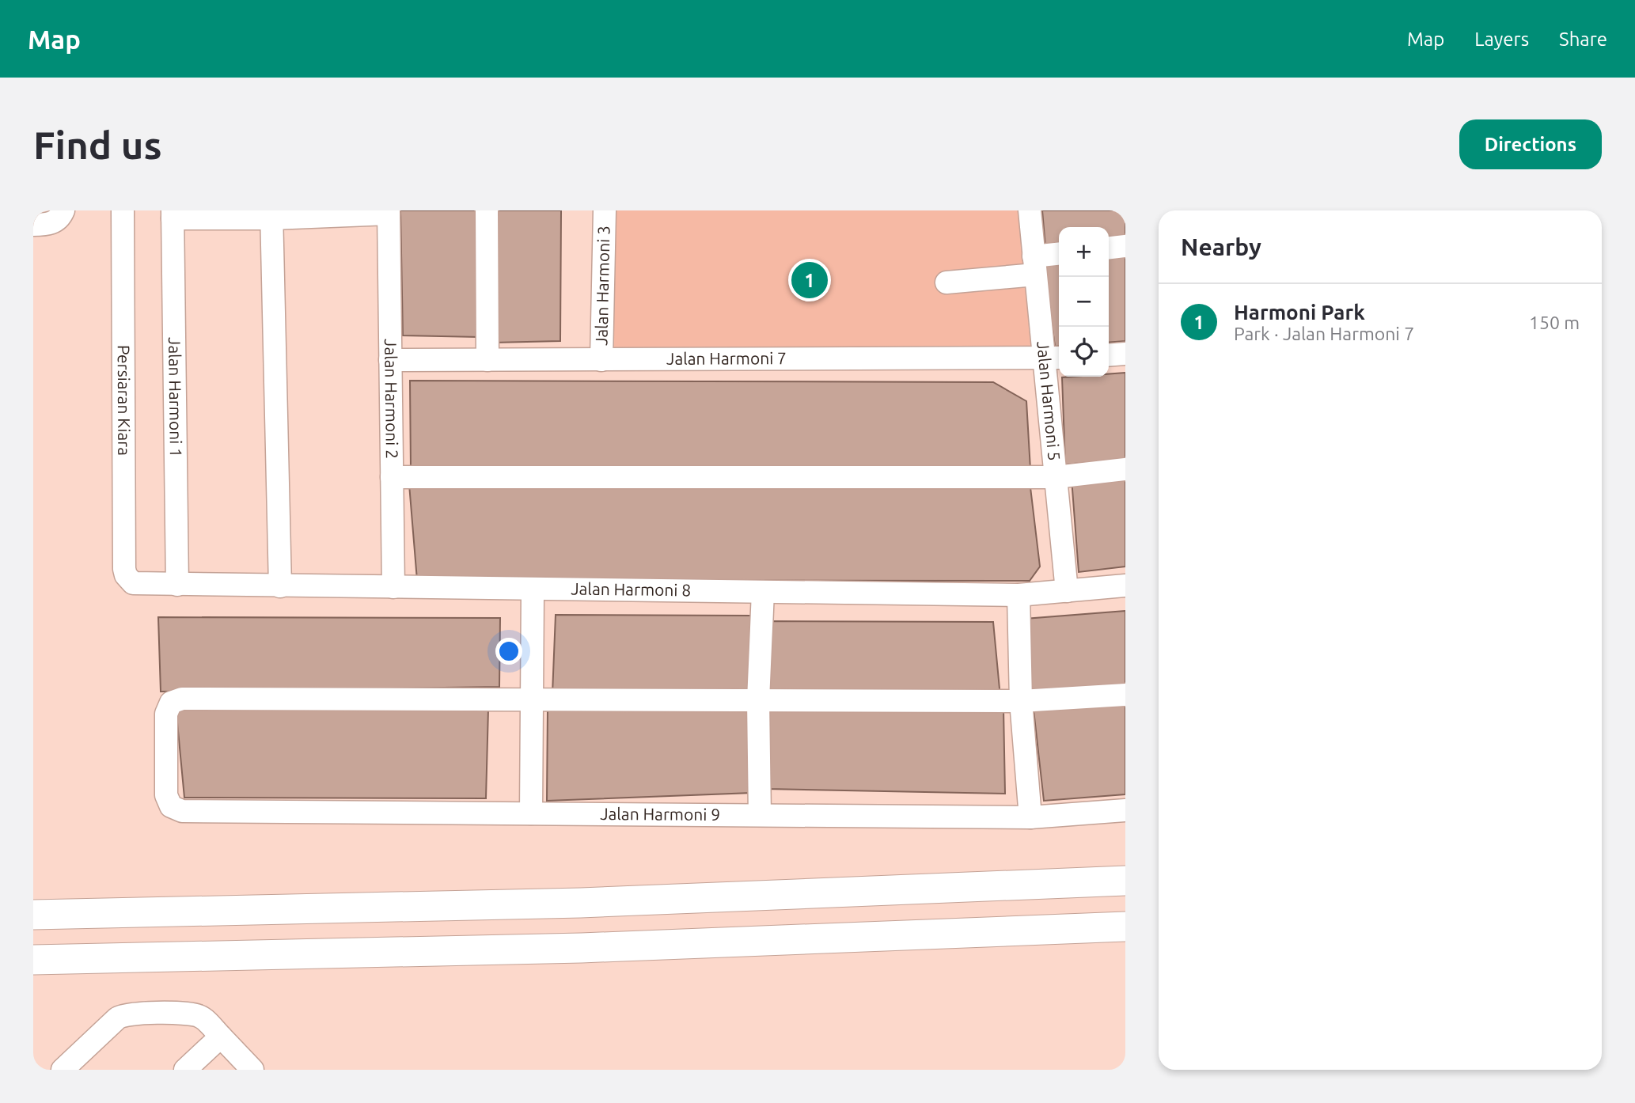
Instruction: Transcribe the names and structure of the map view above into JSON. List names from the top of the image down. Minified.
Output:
{"streets":{"street":["Jalan Harmoni 3","Jalan Harmoni 7","Jalan Harmoni 1","Jalan Harmoni 2","Persiaran Kiara","Jalan Harmoni 5","Jalan Harmoni 8","Jalan Harmoni 9"]},"crossings":[["Jalan Harmoni 3","Jalan Harmoni 7"],["Jalan Harmoni 7","Jalan Harmoni 2"],["Jalan Harmoni 7","Jalan Harmoni 5"],["Jalan Harmoni 1","Jalan Harmoni 8"],["Jalan Harmoni 2","Jalan Harmoni 8"],["Persiaran Kiara","Jalan Harmoni 8"],["Jalan Harmoni 5","Jalan Harmoni 8"]],"page":{"header":"Map","nav":["Map","Layers","Share"],"buttons":"Directions","title":"Find us","heading":"Nearby","map_buttons":["+","−"],"pins":"1","list":[{"mark":"1","name":"Harmoni Park","note":"Park · Jalan Harmoni 7","value":"150 m"}]}}
